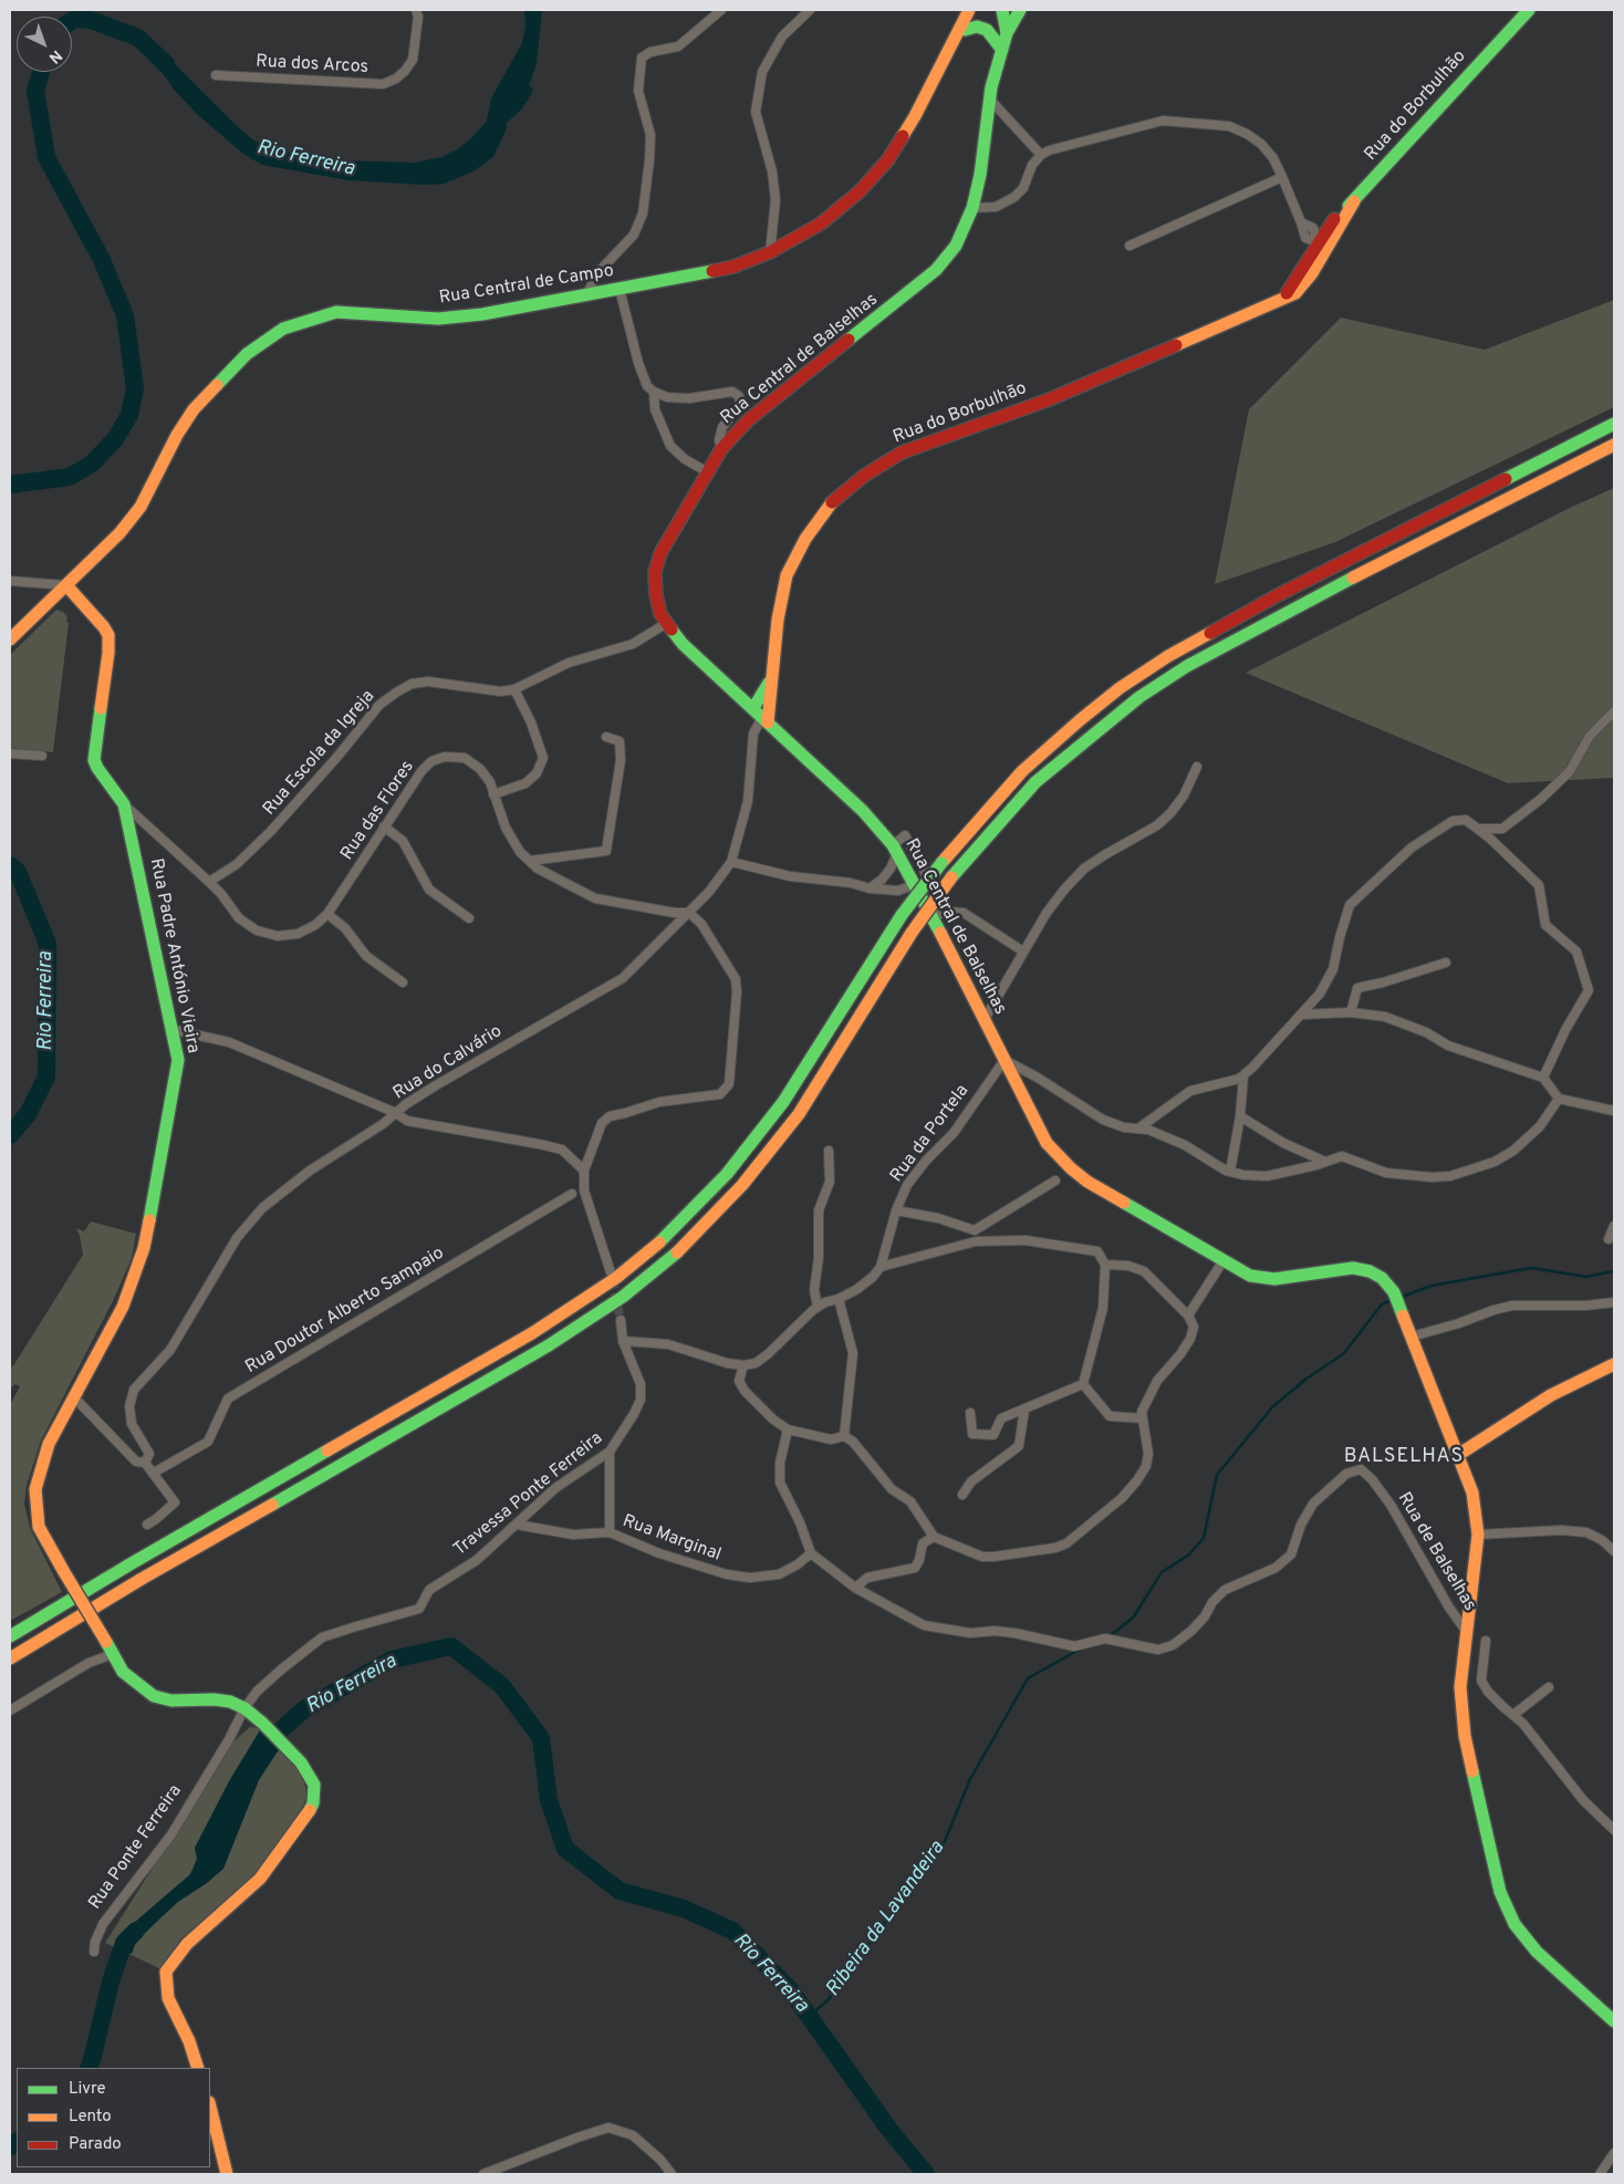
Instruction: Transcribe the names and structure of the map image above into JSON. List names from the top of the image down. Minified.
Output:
{"streets":{"main road":["Rua do Borbulhão","Rua Central de Campo","Rua Central de Balselhas","Rua Padre António Vieira"],"street":["Rua dos Arcos","Rua Escola da Igreja","Rua das Flores","Rua do Calvário","Rua da Portela","Rua Doutor Alberto Sampaio","Travessa Ponte Ferreira","Rua Marginal","Rua de Balselhas","Rua Ponte Ferreira"]},"crossings":[["Rua do Borbulhão","Rua Central de Balselhas"],["Rua do Borbulhão","Rua do Calvário"],["Rua Central de Balselhas","Rua Escola da Igreja"],["Rua Central de Balselhas","Rua do Calvário"],["Rua Central de Balselhas","Rua da Portela"],["Rua Central de Balselhas","Rua de Balselhas"],["Rua Escola da Igreja","Rua das Flores"],["Rua das Flores","Rua do Calvário"],["Rua Padre António Vieira","Travessa Ponte Ferreira"],["Rua Padre António Vieira","Rua Ponte Ferreira"],["Travessa Ponte Ferreira","Rua Marginal"],["Travessa Ponte Ferreira","Rua Ponte Ferreira"]],"districts":["BALSELHAS"],"water":["Rio Ferreira","Ribeira da Lavandeira"],"legend":["Livre","Lento","Parado"],"north":"bottom right"}
